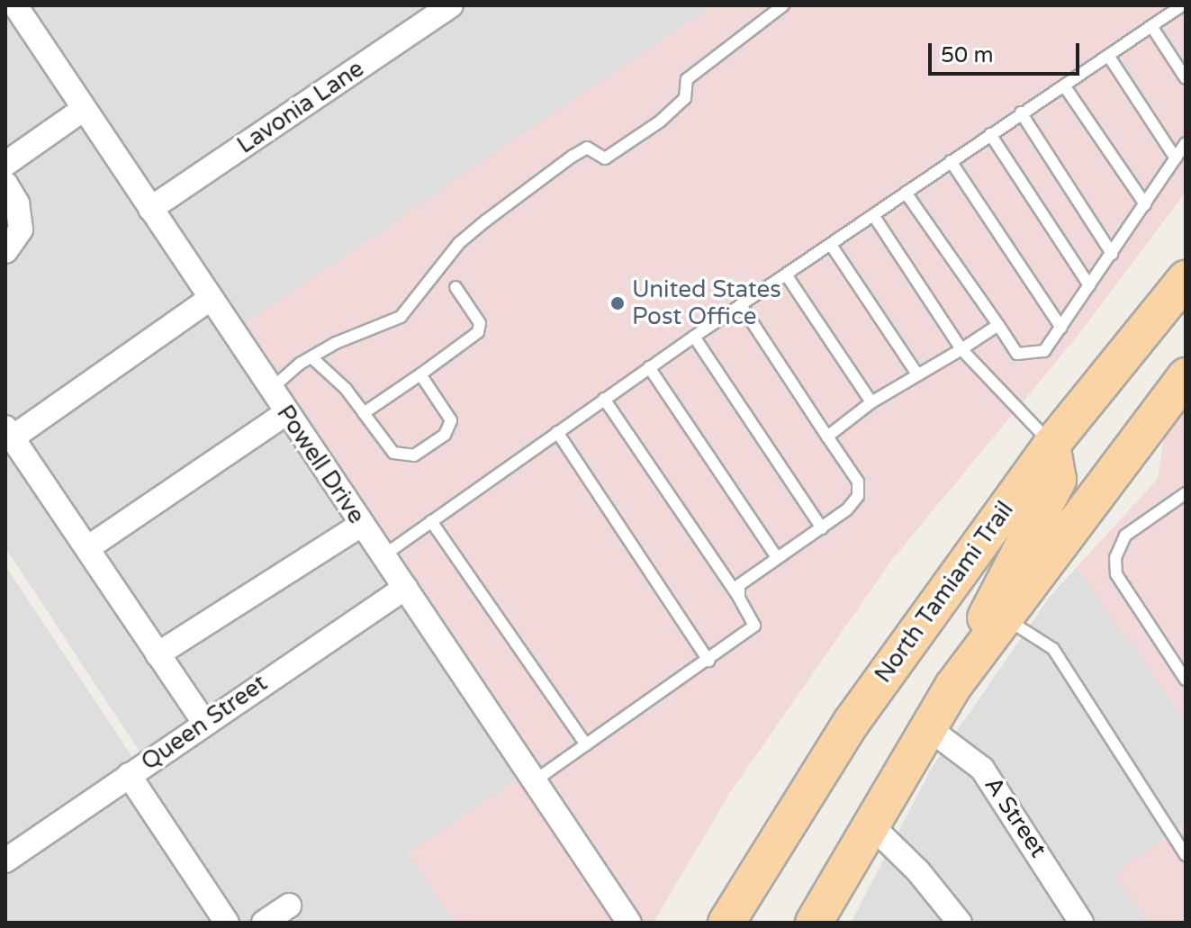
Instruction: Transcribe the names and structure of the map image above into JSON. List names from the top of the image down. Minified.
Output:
{"streets":{"main road":["North Tamiami Trail"],"street":["Lavonia Lane","Powell Drive","Queen Street","A Street"]},"crossings":[["Lavonia Lane","Powell Drive"],["Powell Drive","Queen Street"]],"places":["United States Post Office"],"scale_bar":"50 m"}
